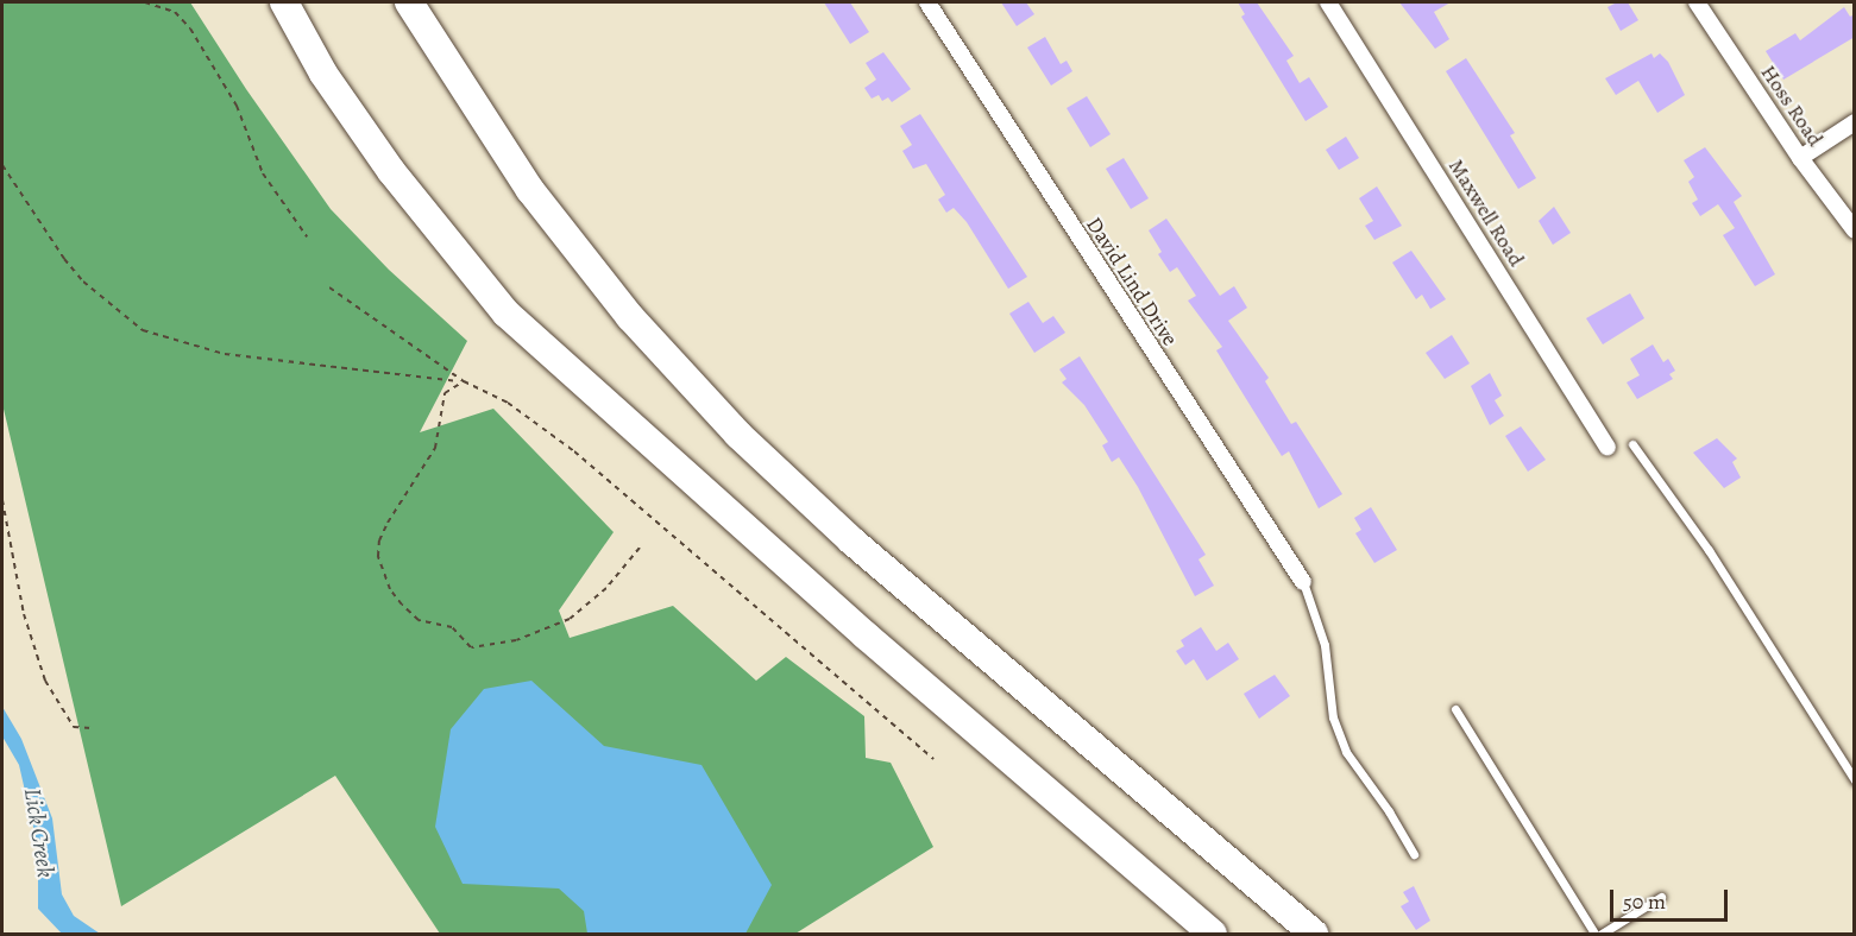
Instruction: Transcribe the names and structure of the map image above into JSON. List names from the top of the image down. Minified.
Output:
{"streets":{"street":["Hoss Road","Maxwell Road","David Lind Drive"]},"water":["Lick Creek"],"scale_bar":"50 m"}
